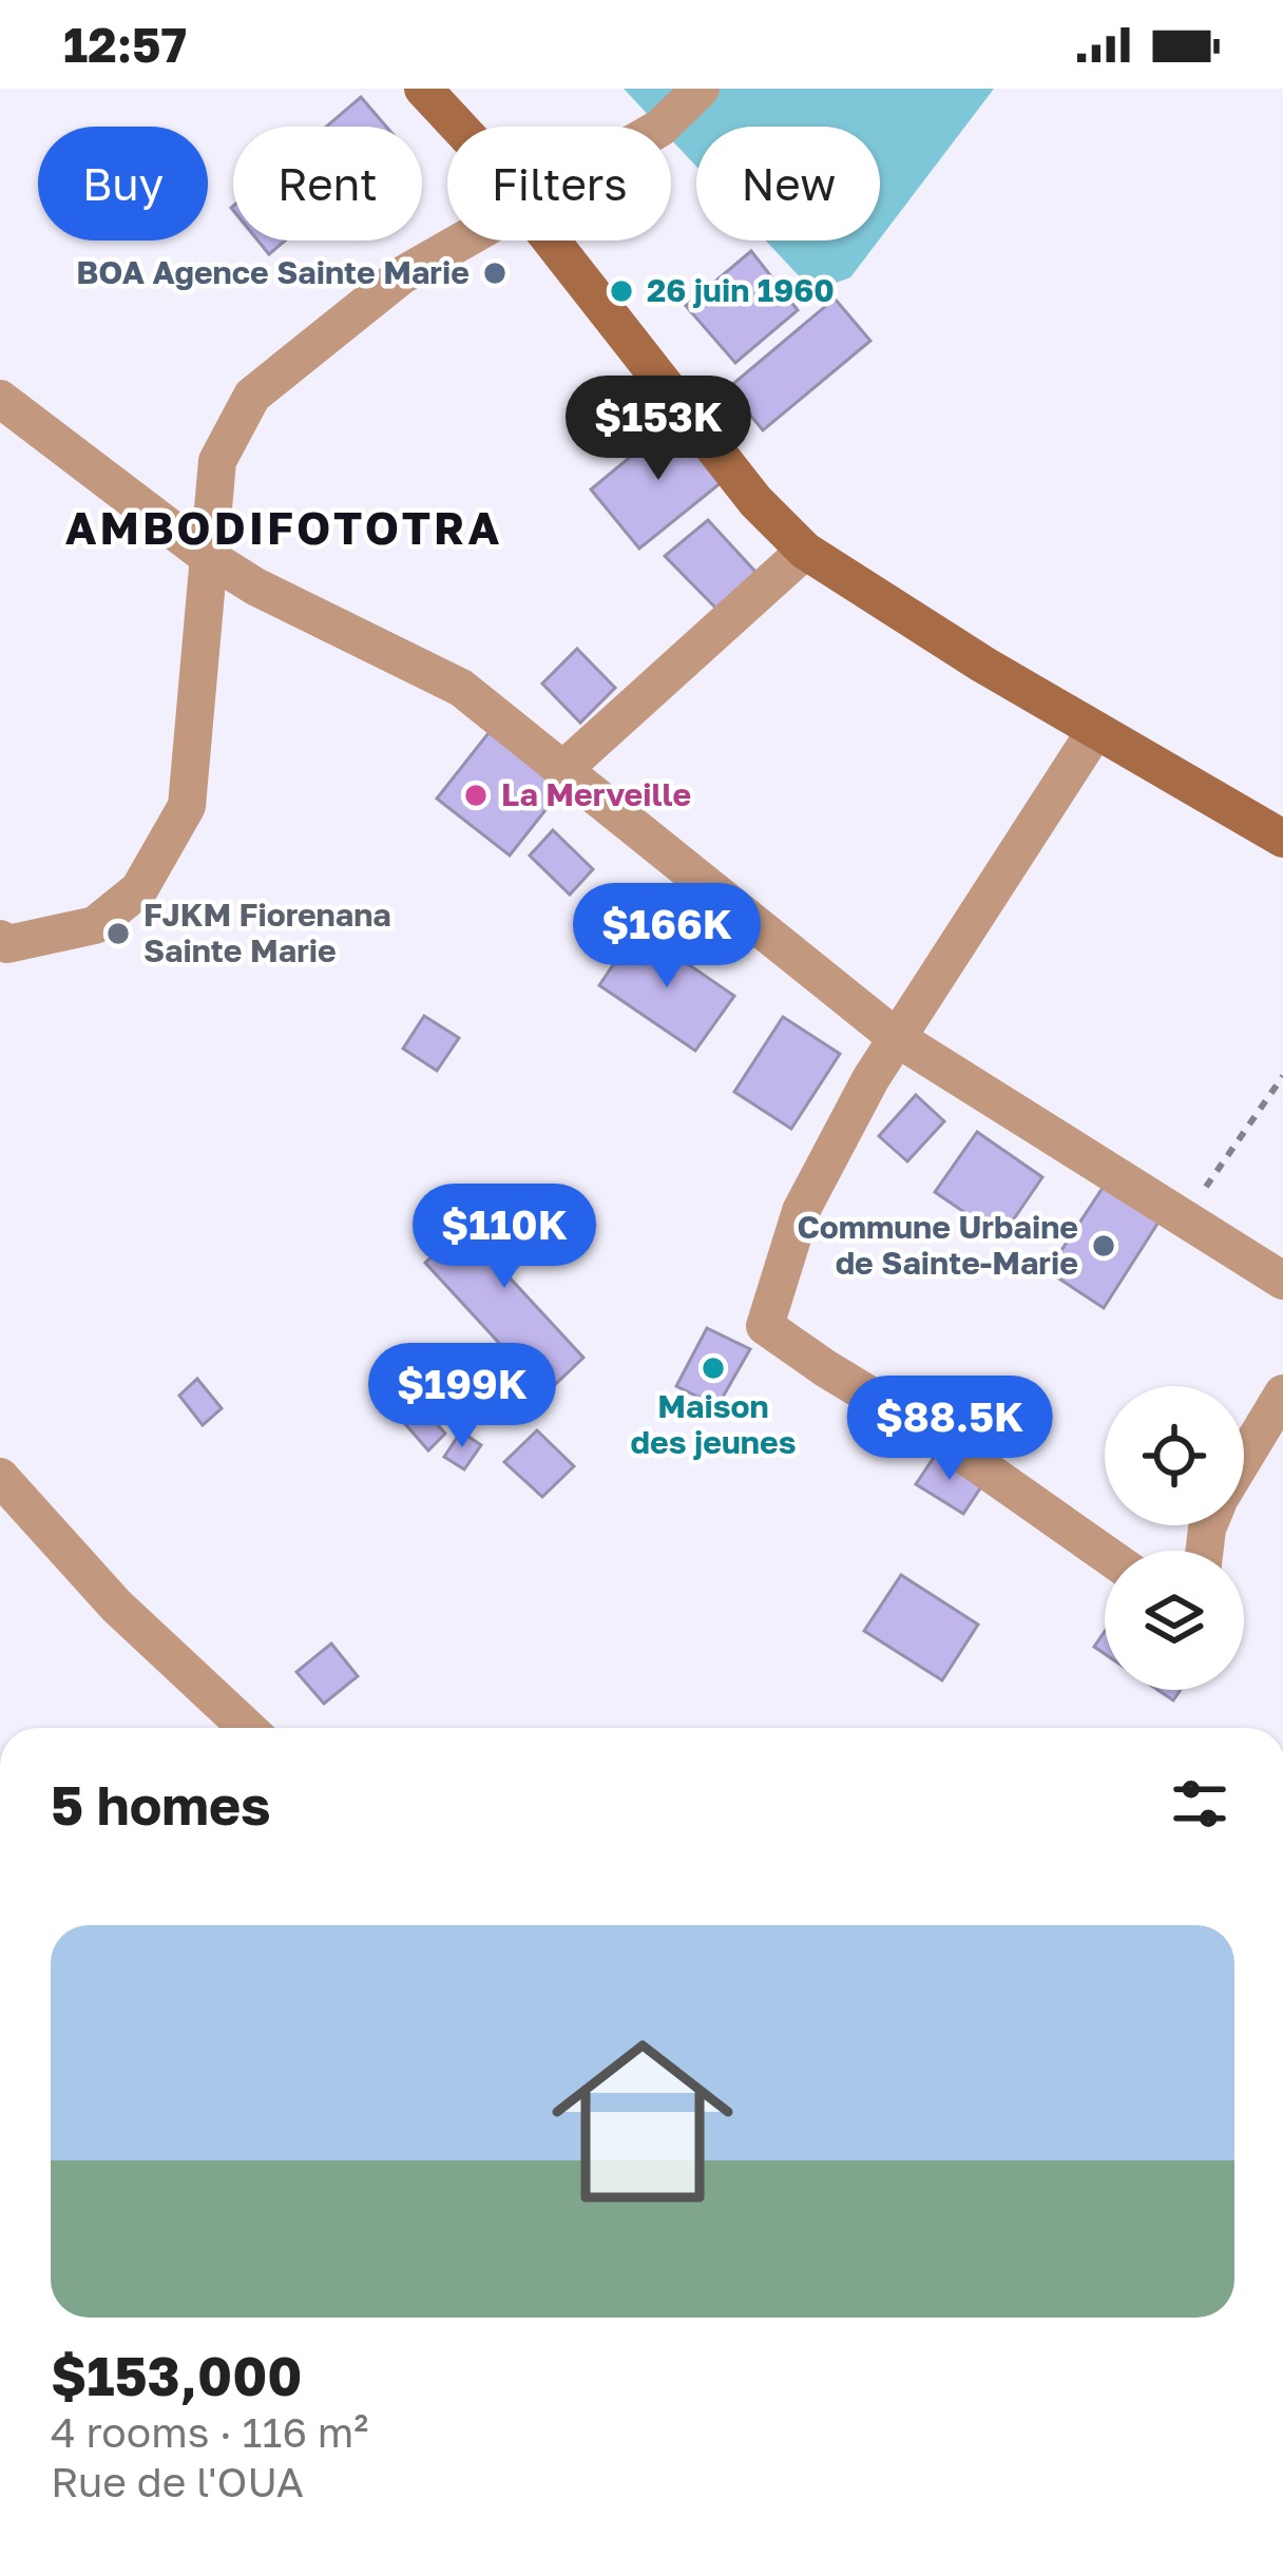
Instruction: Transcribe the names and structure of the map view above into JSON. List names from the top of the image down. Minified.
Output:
{"districts":["AMBODIFOTOTRA"],"places":["BOA Agence Sainte Marie","26 juin 1960","La Merveille","FJKM Fiorenana Sainte Marie","Commune Urbaine de Sainte-Marie","Maison des jeunes"],"page":{"status":"12:57","chip":["Buy","Rent","Filters","New"],"price":["$153K","$166K","$110K","$199K","$88.5K"],"heading":"5 homes","list":[{"name":"$153,000","note":"4 rooms · 116 m² · Rue de l'OUA"}]}}
